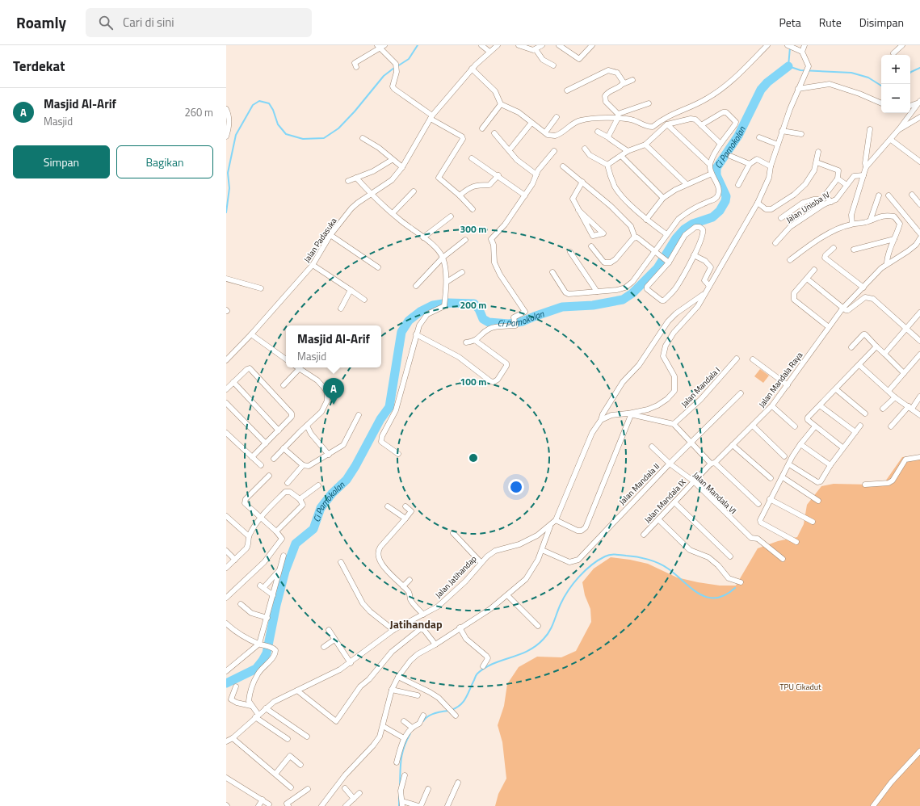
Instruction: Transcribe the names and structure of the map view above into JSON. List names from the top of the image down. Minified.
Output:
{"streets":{"street":["Jalan Unisba lV","Jalan Padasuka","Jalan Mandala Raya","Jalan Mandala I","Jalan Mandala II","Jalan Mandala VI","Jalan Mandala IX","Jalan Jatihandap"]},"crossings":[["Jalan Mandala Raya","Jalan Mandala IX"],["Jalan Mandala II","Jalan Mandala VI"],["Jalan Mandala VI","Jalan Mandala IX"]],"districts":["Jatihandap"],"water":["Ci Pamokolan"],"parks":["TPU Cikadut"],"page":{"header":"Roamly","search":"Cari di sini","nav":["Peta","Rute","Disimpan"],"heading":"Terdekat","map_buttons":["+","−"],"list":[{"mark":"A","name":"Masjid Al-Arif","note":"Masjid","value":"260 m"}],"buttons":["Simpan","Bagikan"],"popup":["Masjid Al-Arif","Masjid"],"pins":"A"},"rings":["300 m","200 m","100 m"]}
